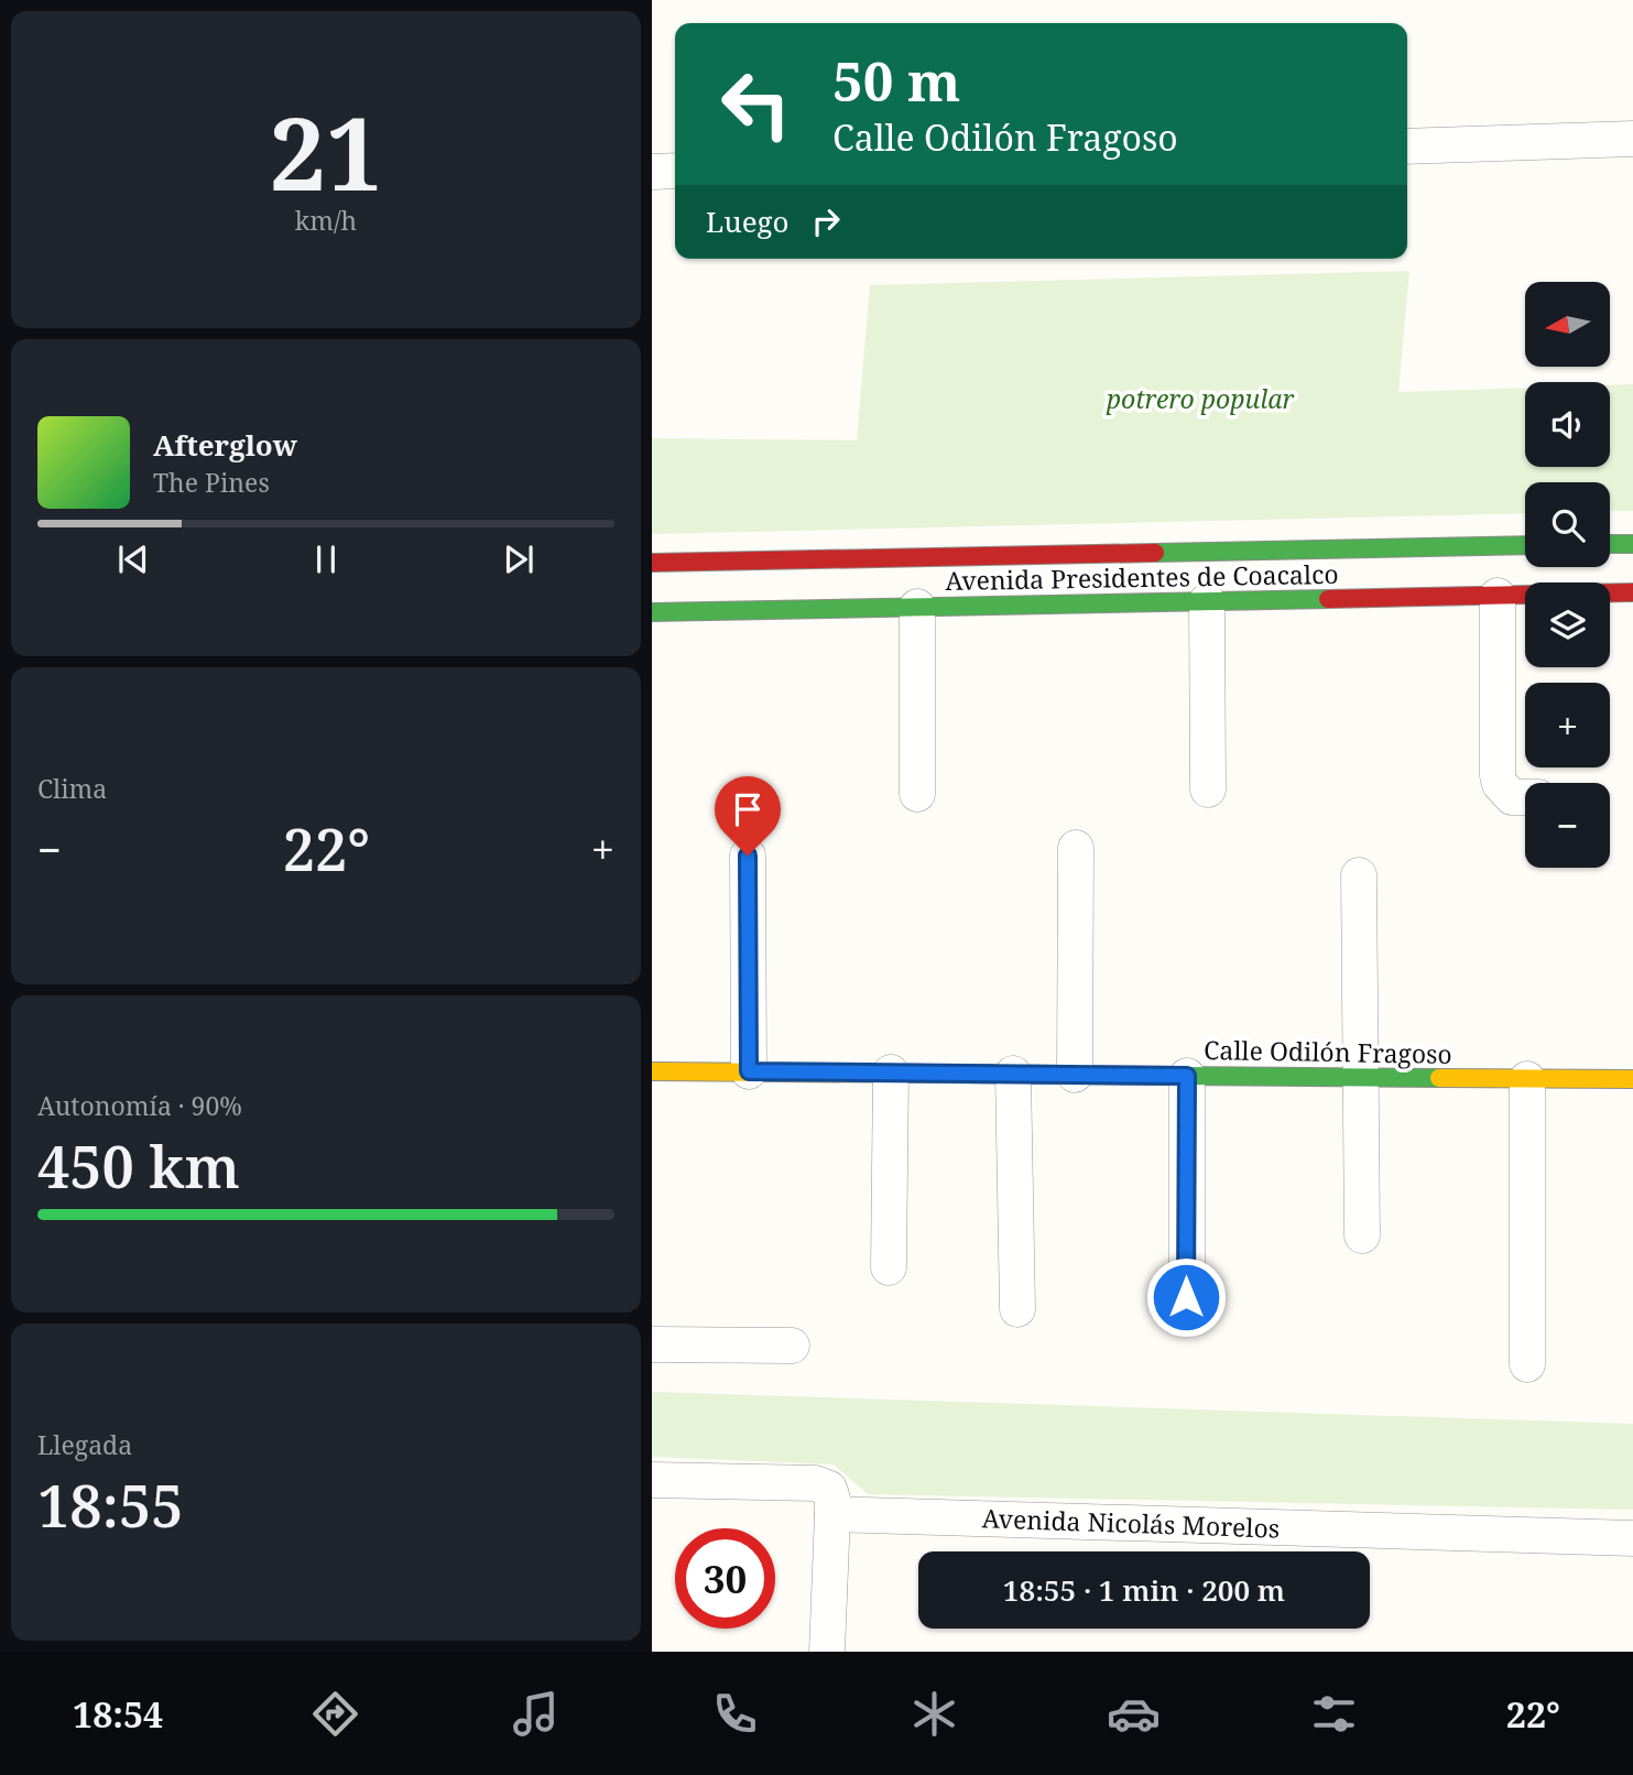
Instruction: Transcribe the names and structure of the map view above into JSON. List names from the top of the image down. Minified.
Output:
{"streets":{"street":["Avenida Presidentes de Coacalco","Calle Odilón Fragoso","Avenida Nicolás Morelos"]},"parks":["potrero popular"],"north":"left","page":{"tile":[["21","km/h"],"Clima",["Autonomía · 90%","450 km"],["Llegada","18:55"]],"turn":["50 m","Calle Odilón Fragoso"],"then":"Luego","map_buttons":["+","−"],"song":["Afterglow","The Pines"],"heat":["−","22°","+"],"limit":"30","trip":"18:55 · 1 min · 200 m","tabs":["18:54","22°"]}}
